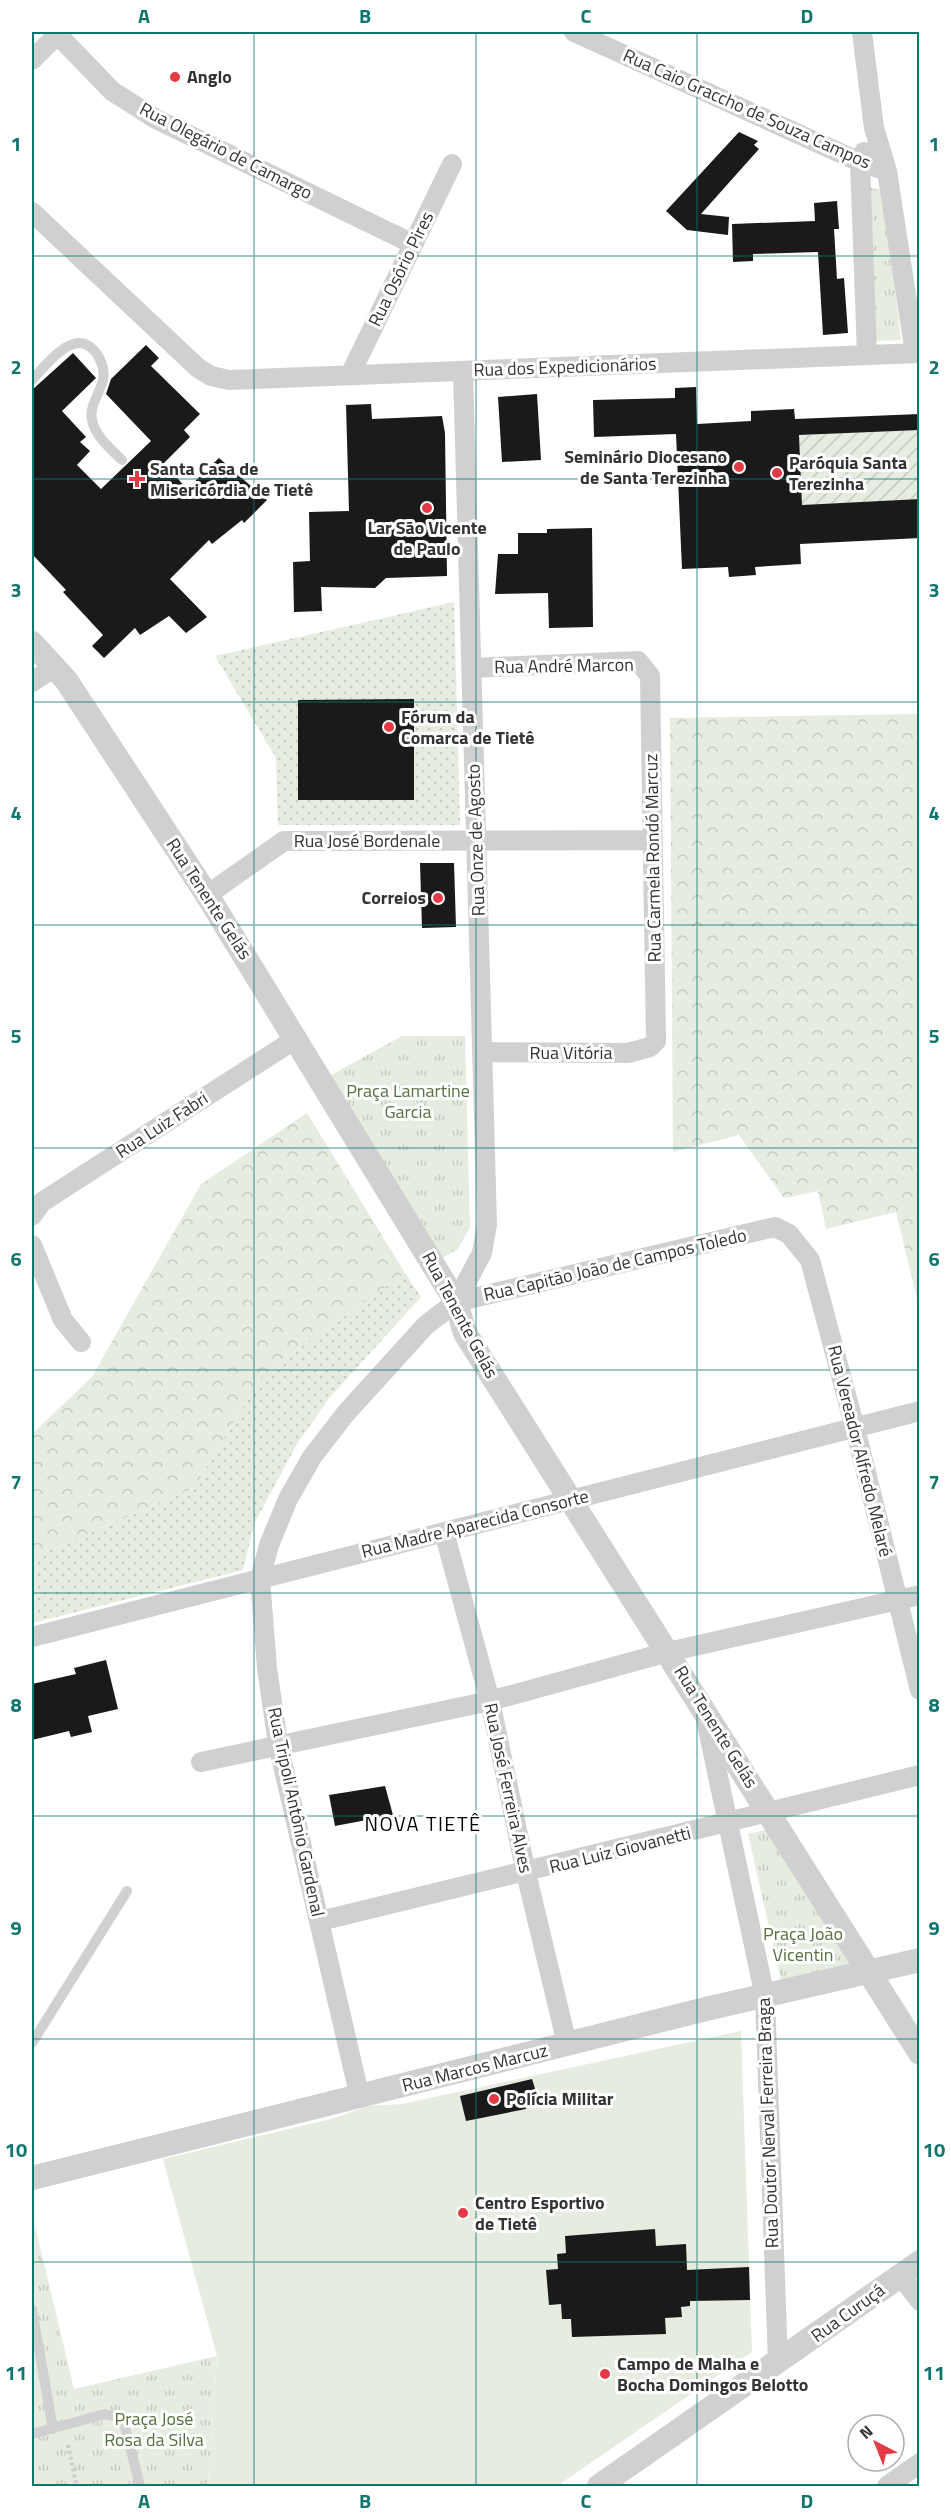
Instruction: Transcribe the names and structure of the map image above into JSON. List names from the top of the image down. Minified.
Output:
{"streets":{"street":["Rua Caio Graccho de Souza Campos","Rua Olegário de Camargo","Rua Osório Pires","Rua dos Expedicionários","Rua André Marcon","Rua Onze de Agosto","Rua José Bordenale","Rua Carmela Rondó Marcuz","Rua Tenente Gelás","Rua Vitória","Rua Luiz Fabri","Rua Capitão João de Campos Toledo","Rua Vereador Alfredo Melaré","Rua Madre Aparecida Consorte","Rua José Ferreira Alves","Rua Tripoli Antônio Gardenal","Rua Luiz Giovanetti","Rua Marcos Marcuz","Rua Doutor Nerval Ferreira Braga","Rua Curuçá"]},"crossings":[["Rua Olegário de Camargo","Rua Osório Pires"],["Rua Osório Pires","Rua dos Expedicionários"],["Rua dos Expedicionários","Rua Onze de Agosto"],["Rua André Marcon","Rua Onze de Agosto"],["Rua André Marcon","Rua Carmela Rondó Marcuz"],["Rua Onze de Agosto","Rua José Bordenale"],["Rua Onze de Agosto","Rua Tenente Gelás"],["Rua Onze de Agosto","Rua Vitória"],["Rua Onze de Agosto","Rua Capitão João de Campos Toledo"],["Rua Onze de Agosto","Rua Tripoli Antônio Gardenal"],["Rua José Bordenale","Rua Carmela Rondó Marcuz"],["Rua José Bordenale","Rua Tenente Gelás"],["Rua Carmela Rondó Marcuz","Rua Vitória"],["Rua Tenente Gelás","Rua Luiz Fabri"],["Rua Tenente Gelás","Rua Capitão João de Campos Toledo"],["Rua Tenente Gelás","Rua Madre Aparecida Consorte"],["Rua Tenente Gelás","Rua Tripoli Antônio Gardenal"],["Rua Tenente Gelás","Rua Luiz Giovanetti"],["Rua Tenente Gelás","Rua Marcos Marcuz"],["Rua Tenente Gelás","Rua Doutor Nerval Ferreira Braga"],["Rua Capitão João de Campos Toledo","Rua Vereador Alfredo Melaré"],["Rua Capitão João de Campos Toledo","Rua Tripoli Antônio Gardenal"],["Rua Vereador Alfredo Melaré","Rua Madre Aparecida Consorte"],["Rua Madre Aparecida Consorte","Rua José Ferreira Alves"],["Rua Madre Aparecida Consorte","Rua Tripoli Antônio Gardenal"],["Rua José Ferreira Alves","Rua Luiz Giovanetti"],["Rua José Ferreira Alves","Rua Marcos Marcuz"],["Rua Tripoli Antônio Gardenal","Rua Luiz Giovanetti"],["Rua Tripoli Antônio Gardenal","Rua Marcos Marcuz"],["Rua Luiz Giovanetti","Rua Doutor Nerval Ferreira Braga"],["Rua Marcos Marcuz","Rua Doutor Nerval Ferreira Braga"],["Rua Doutor Nerval Ferreira Braga","Rua Curuçá"]],"districts":["NOVA TIETÊ"],"parks":["Praça Lamartine Garcia","Praça João Vicentin","Praça José Rosa da Silva"],"places":{"other":["Anglo","Seminário Diocesano de Santa Terezinha","Paróquia Santa Terezinha","Lar São Vicente de Paulo","Fórum da Comarca de Tietê","Correios","Polícia Militar","Centro Esportivo de Tietê","Campo de Malha e Bocha Domingos Belotto"],"health":["Santa Casa de Misericórdia de Tietê"]},"north":"top left","grid":{"columns":["A","B","C","D"],"rows":["1","2","3","4","5","6","7","8","9","10","11"]}}
